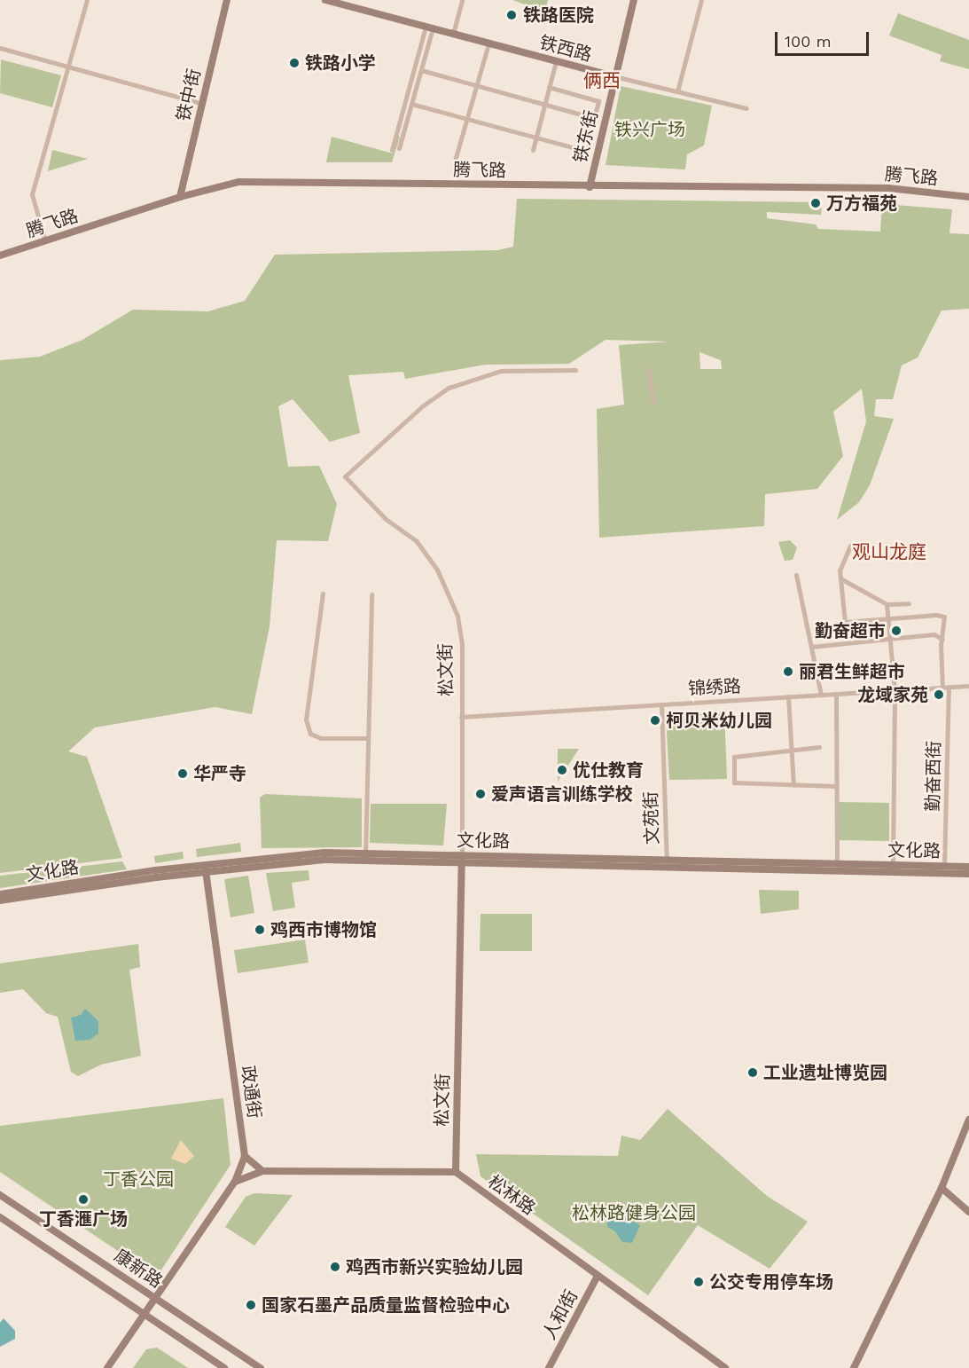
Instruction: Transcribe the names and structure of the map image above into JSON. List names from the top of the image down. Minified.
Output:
{"streets":{"street":["铁西路","铁中街","铁东街","腾飞路","松文街","锦绣路","勤奋西街","文苑街","文化路","政通街","松林路","康新路","人和街"]},"crossings":[["铁西路","铁东街"],["铁中街","腾飞路"],["铁东街","腾飞路"],["松文街","锦绣路"],["松文街","文化路"],["松文街","松林路"],["锦绣路","勤奋西街"],["锦绣路","文苑街"],["勤奋西街","文化路"],["文苑街","文化路"],["文化路","政通街"],["政通街","康新路"],["松林路","人和街"]],"districts":["俩西","观山龙庭"],"parks":["铁兴广场","丁香公园","松林路健身公园"],"places":["铁路医院","铁路小学","万方福苑","勤奋超市","丽君生鲜超市","龙域家苑","柯贝米幼儿园","优仕教育","华严寺","爱声语言训练学校","鸡西市博物馆","工业遗址博览园","丁香滙广场","鸡西市新兴实验幼儿园","公交专用停车场","国家石墨产品质量监督检验中心"],"scale_bar":"100 m"}
